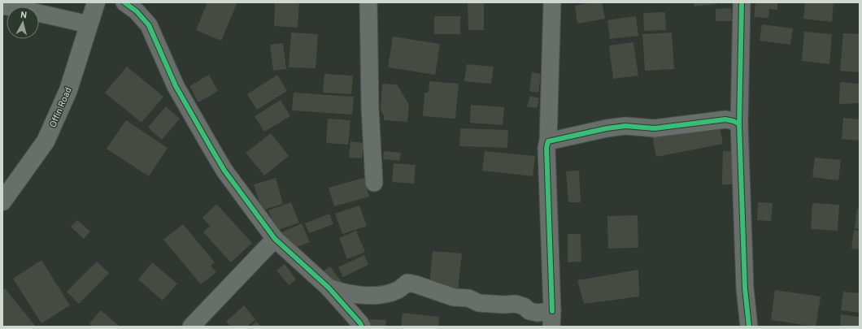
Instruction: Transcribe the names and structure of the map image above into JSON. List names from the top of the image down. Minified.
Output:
{"streets":{"street":["Offin Road"]},"north":"top"}
